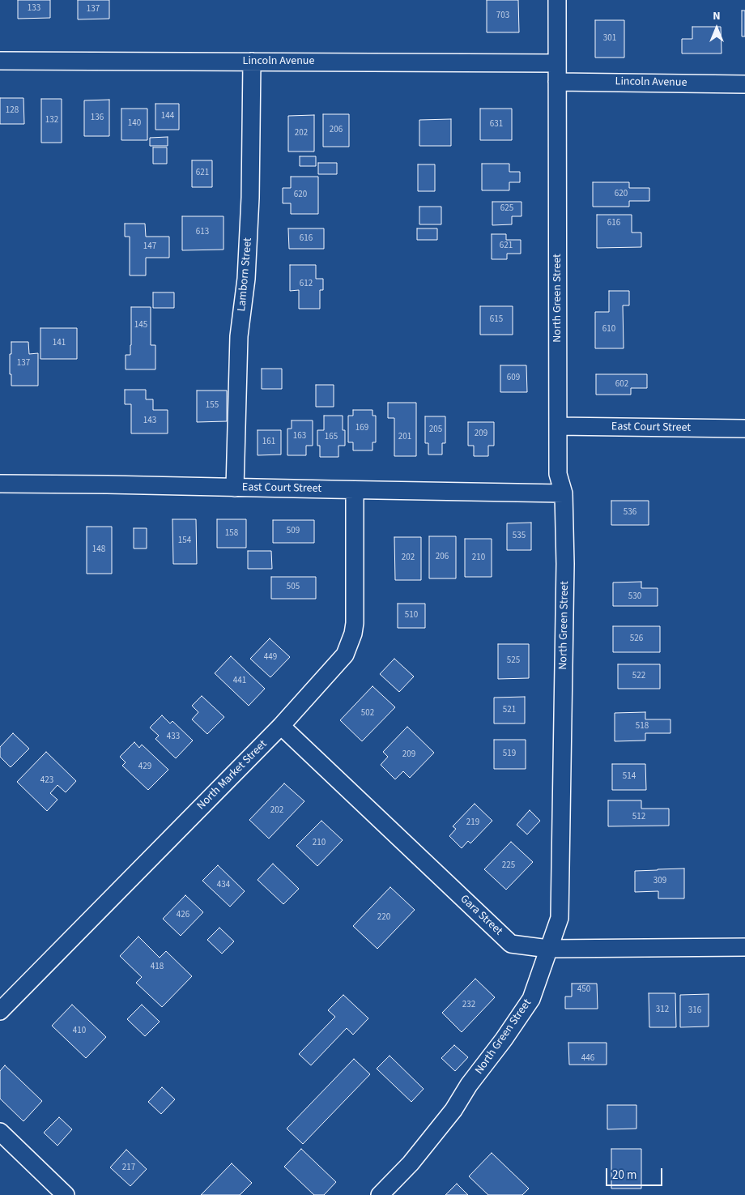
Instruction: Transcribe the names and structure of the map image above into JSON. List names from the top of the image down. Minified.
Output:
{"streets":{"street":["Lincoln Avenue","Lamborn Street","North Green Street","East Court Street","North Market Street","Gara Street"]},"crossings":[["Lincoln Avenue","Lamborn Street"],["Lincoln Avenue","North Green Street"],["Lamborn Street","East Court Street"],["North Green Street","East Court Street"],["North Green Street","Gara Street"],["East Court Street","North Market Street"],["North Market Street","Gara Street"]],"house_numbers":["133","137","703","301","128","144","136","132","140","631","206","202","621","620","620","625","616","613","616","621","147","612","615","145","610","141","137","609","602","155","143","169","205","209","163","165","201","161","536","509","158","535","154","148","206","202","210","505","530","510","526","449","525","522","441","521","502","518","433","519","209","429","514","423","202","512","219","210","225","309","434","426","220","418","450","232","312","316","410","446","217"],"scale_bar":"20 m","north":"top"}
